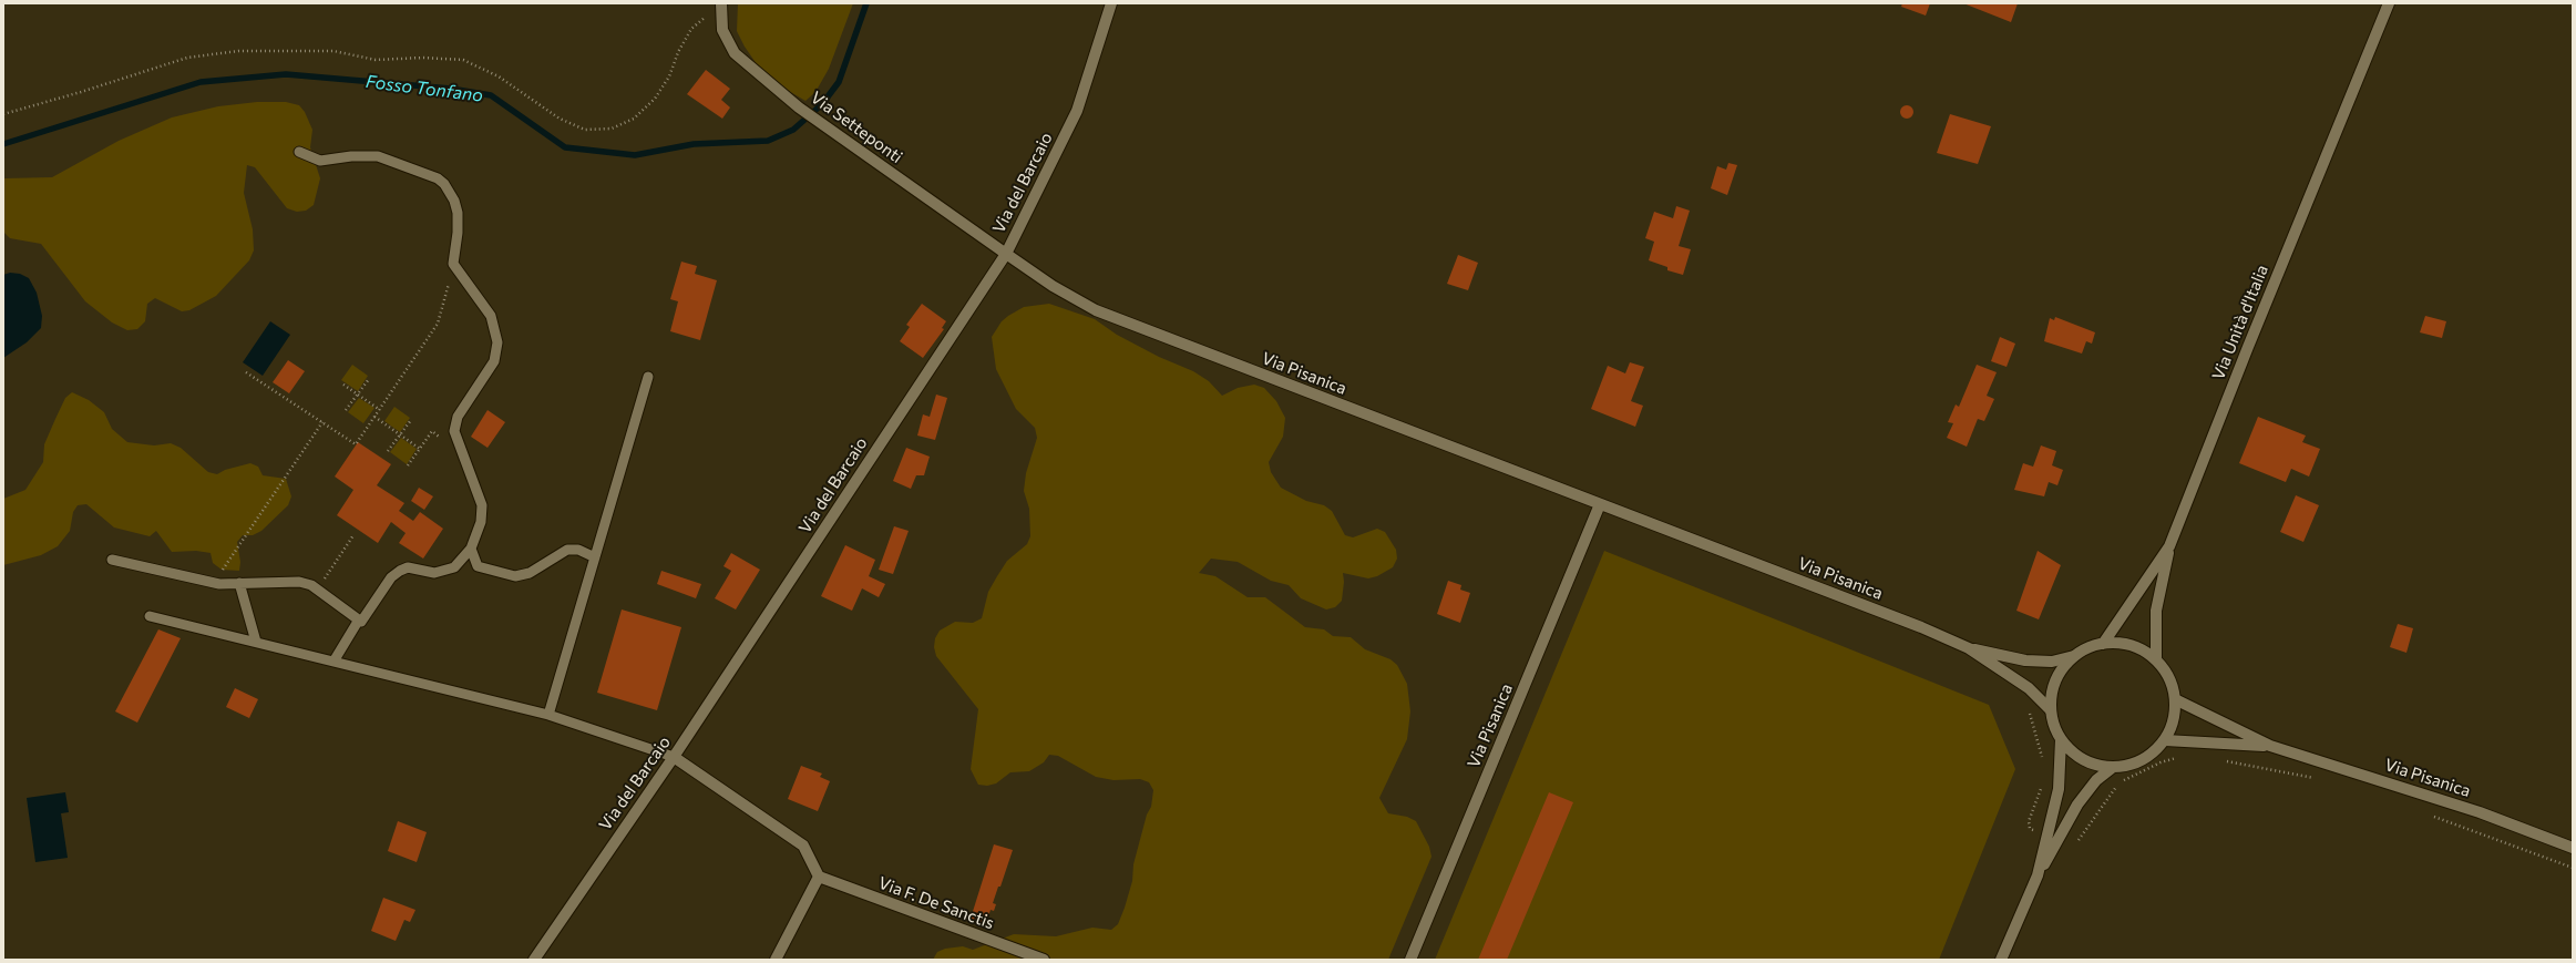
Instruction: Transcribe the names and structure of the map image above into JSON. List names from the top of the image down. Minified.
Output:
{"streets":{"street":["Via Setteponti","Via del Barcaio","Via Unità d'Italia","Via Pisanica","Via F. De Sanctis"]},"crossings":[["Via Setteponti","Via del Barcaio"],["Via Setteponti","Via Pisanica"],["Via del Barcaio","Via Pisanica"],["Via Unità d'Italia","Via Pisanica"]],"water":["Fosso Tonfano"]}
